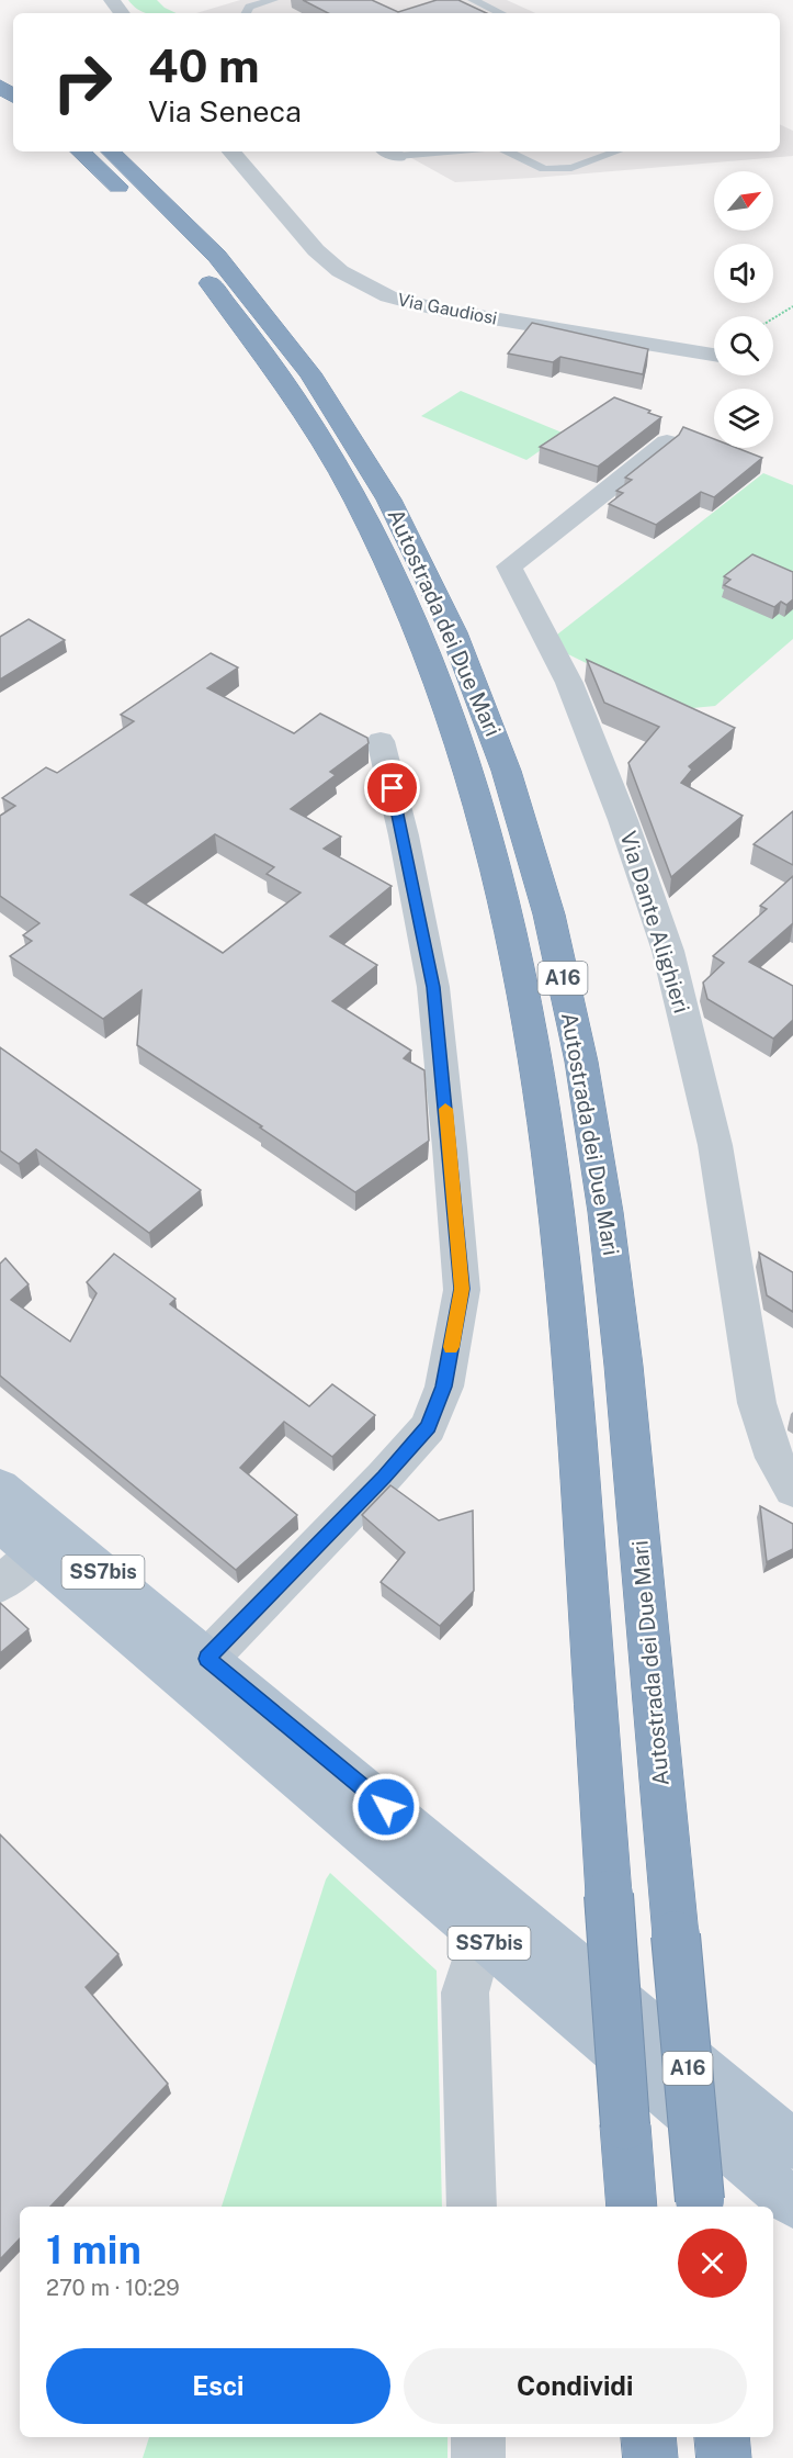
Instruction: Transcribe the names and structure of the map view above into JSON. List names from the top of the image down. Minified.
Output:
{"streets":{"highway":["Autostrada dei Due Mari","A16"],"main road":["SS7bis"],"street":["Via Gaudiosi","Via Dante Alighieri"]},"north":"top right","page":{"turn":["40 m","Via Seneca"],"heading":["1 min","270 m · 10:29"],"buttons":["Esci","Condividi"]}}
